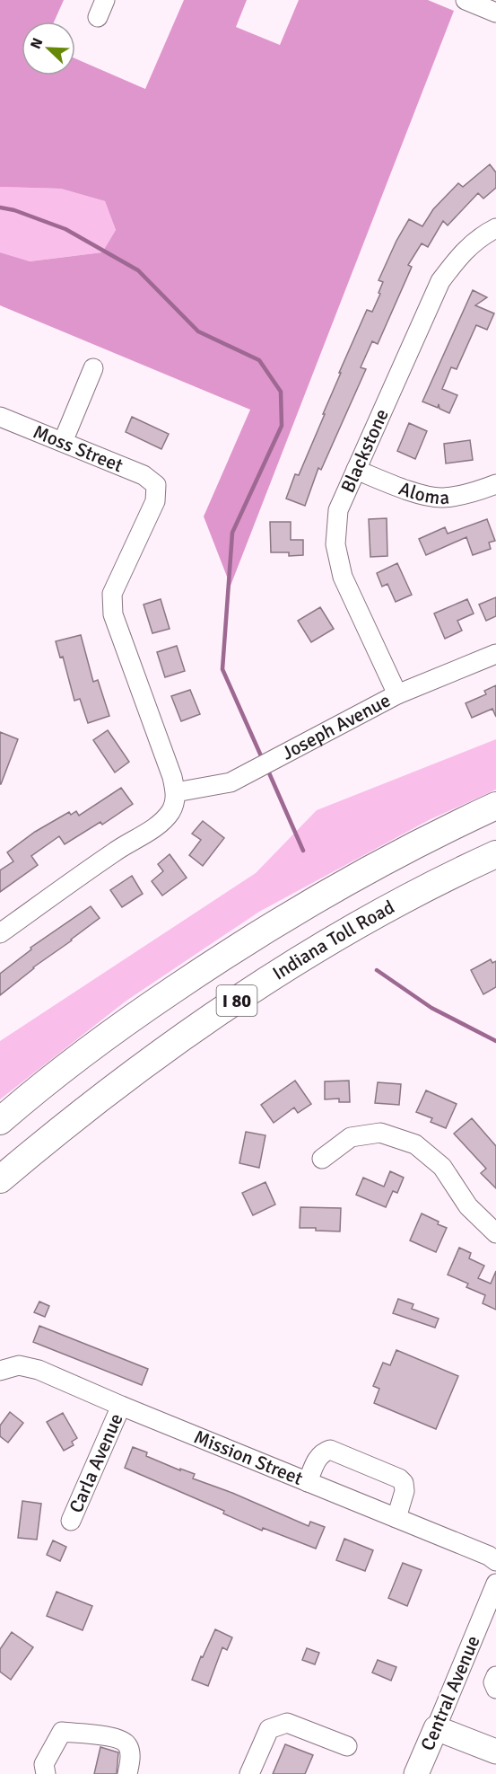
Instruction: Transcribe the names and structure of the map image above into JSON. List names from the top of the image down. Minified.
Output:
{"streets":{"highway":["Indiana Toll Road","I 80"],"main road":["Central Avenue"],"street":["Moss Street","Blackstone","Aloma","Joseph Avenue","Mission Street","Carla Avenue"]},"crossings":[["Moss Street","Joseph Avenue"],["Blackstone","Aloma"],["Blackstone","Joseph Avenue"],["Mission Street","Carla Avenue"]],"north":"top left"}
